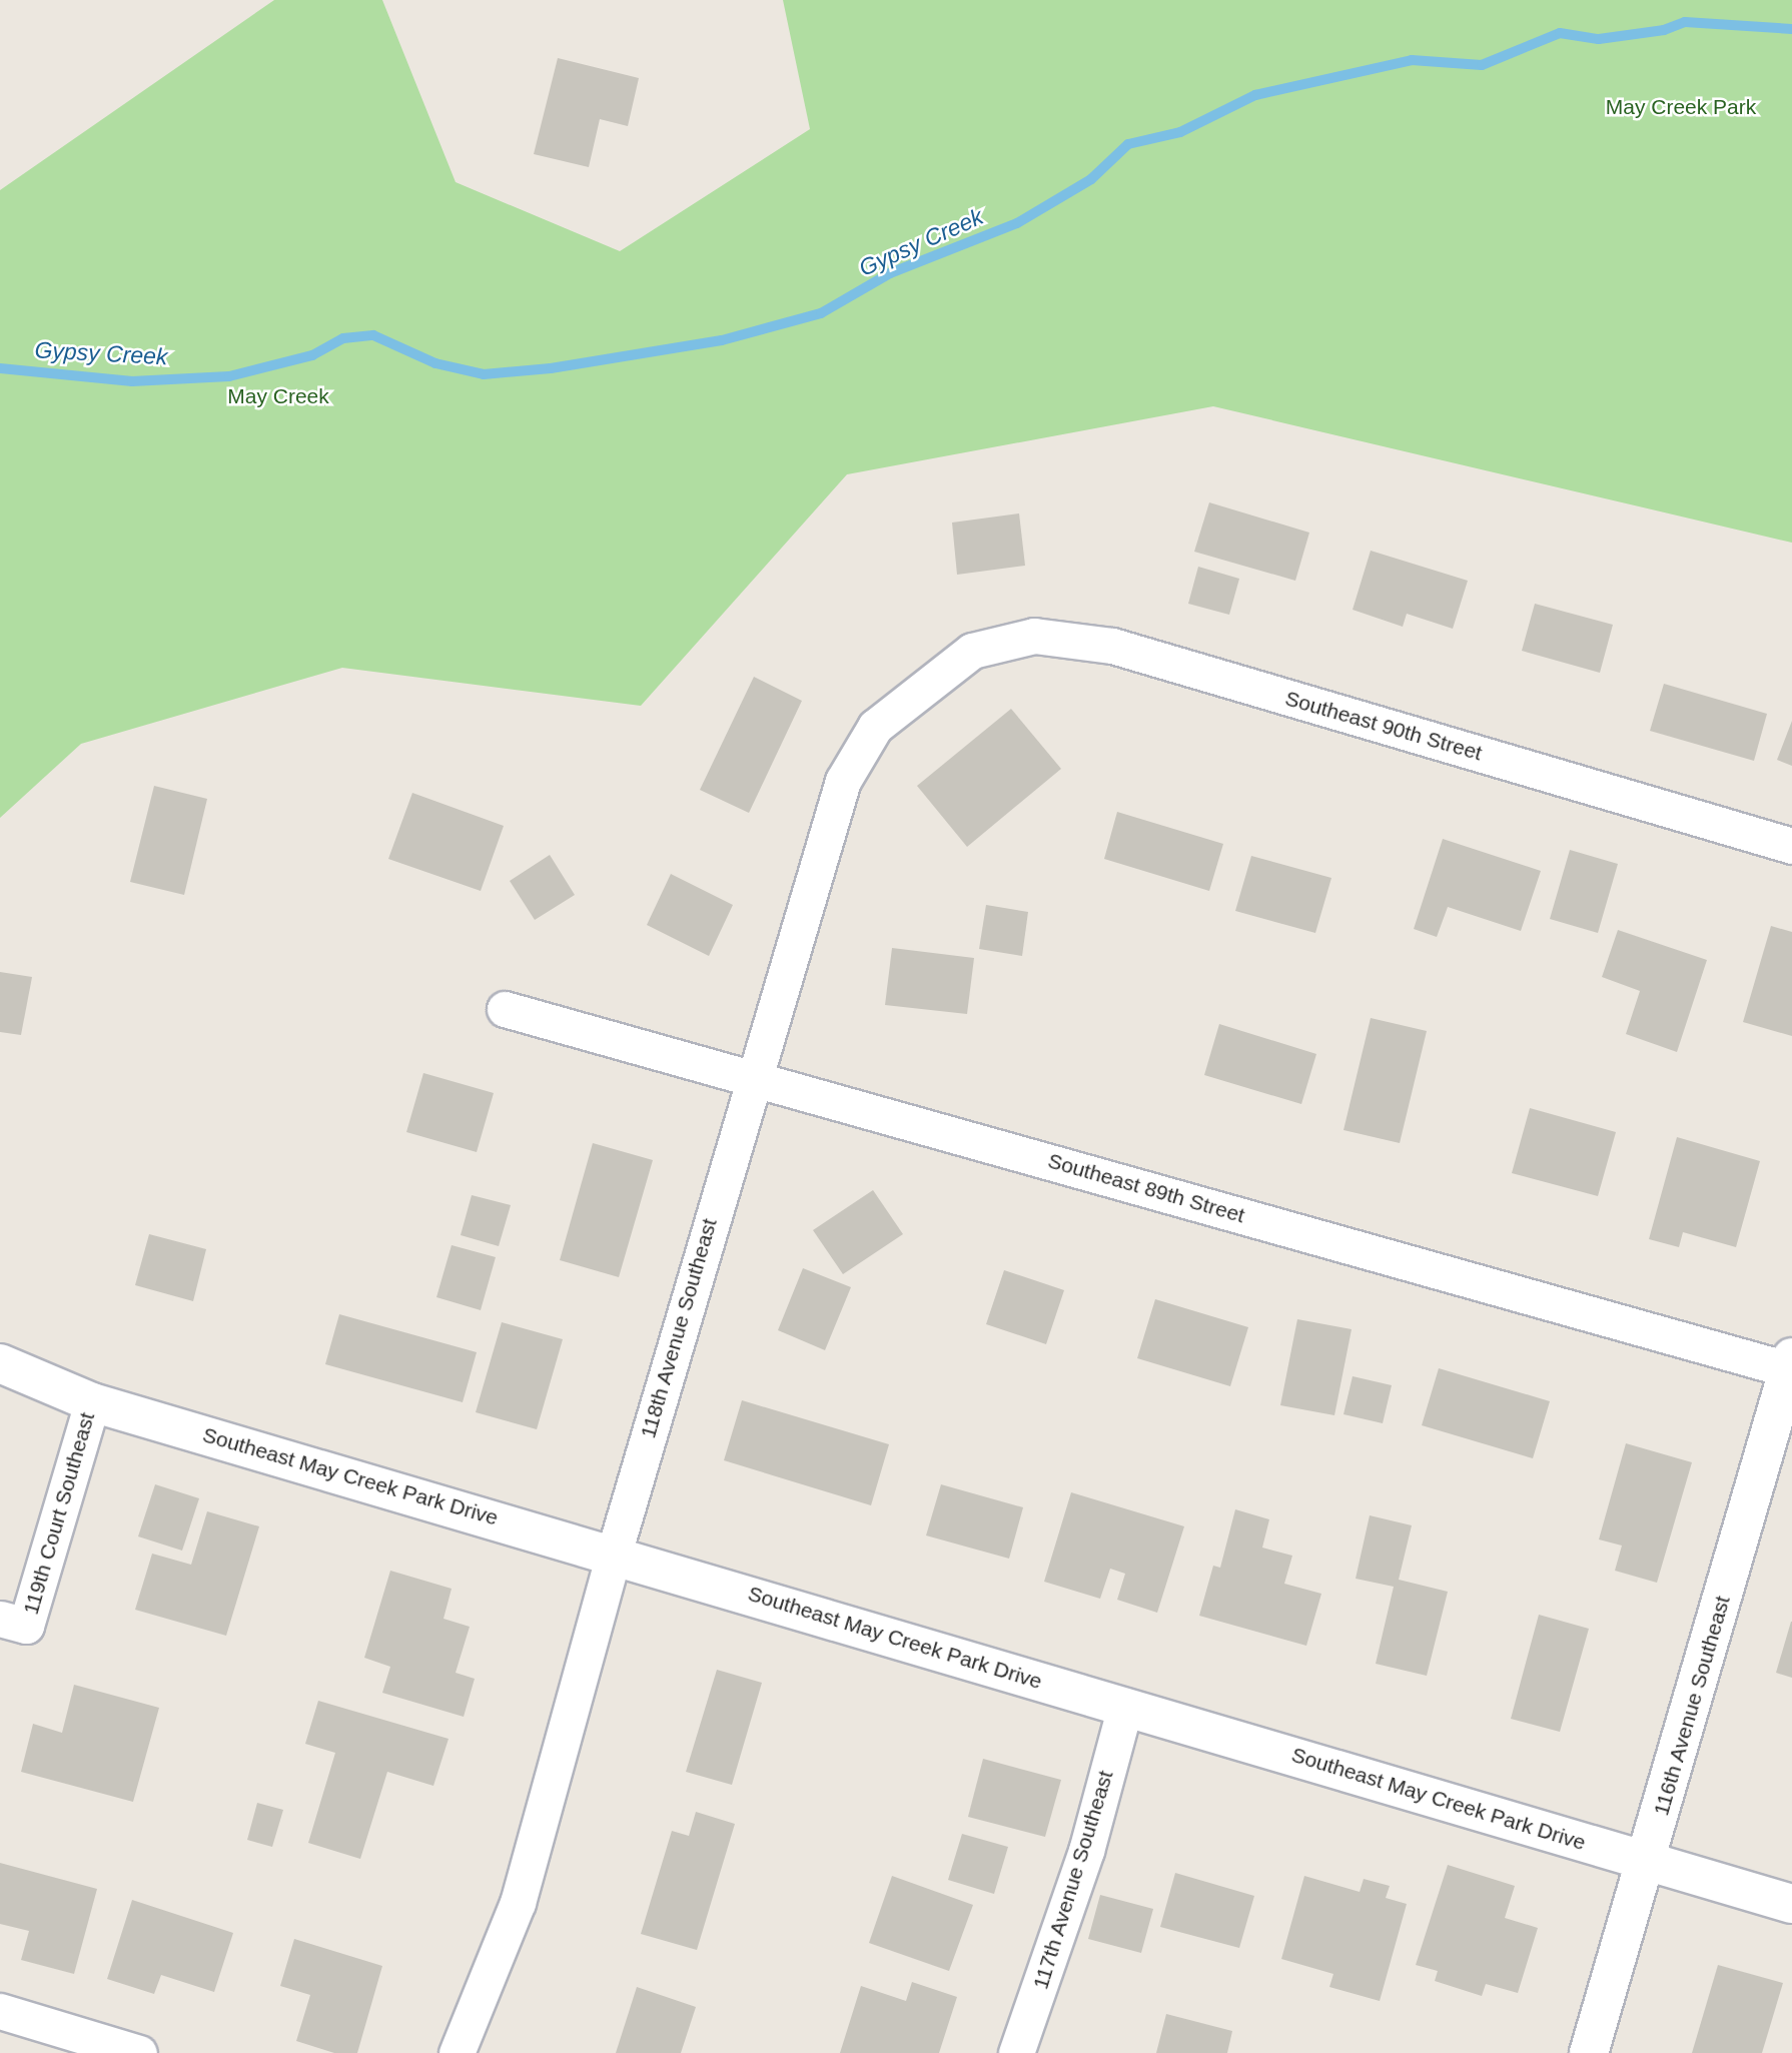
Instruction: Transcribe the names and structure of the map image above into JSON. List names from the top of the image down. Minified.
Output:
{"streets":{"street":["Southeast 90th Street","Southeast 89th Street","118th Avenue Southeast","Southeast May Creek Park Drive","119th Court Southeast","116th Avenue Southeast","117th Avenue Southeast"]},"crossings":[["Southeast 90th Street","118th Avenue Southeast"],["Southeast 89th Street","118th Avenue Southeast"],["Southeast 89th Street","116th Avenue Southeast"],["118th Avenue Southeast","Southeast May Creek Park Drive"],["Southeast May Creek Park Drive","119th Court Southeast"],["Southeast May Creek Park Drive","116th Avenue Southeast"],["Southeast May Creek Park Drive","117th Avenue Southeast"]],"water":["Gypsy Creek"],"parks":["May Creek Park","May Creek"]}
